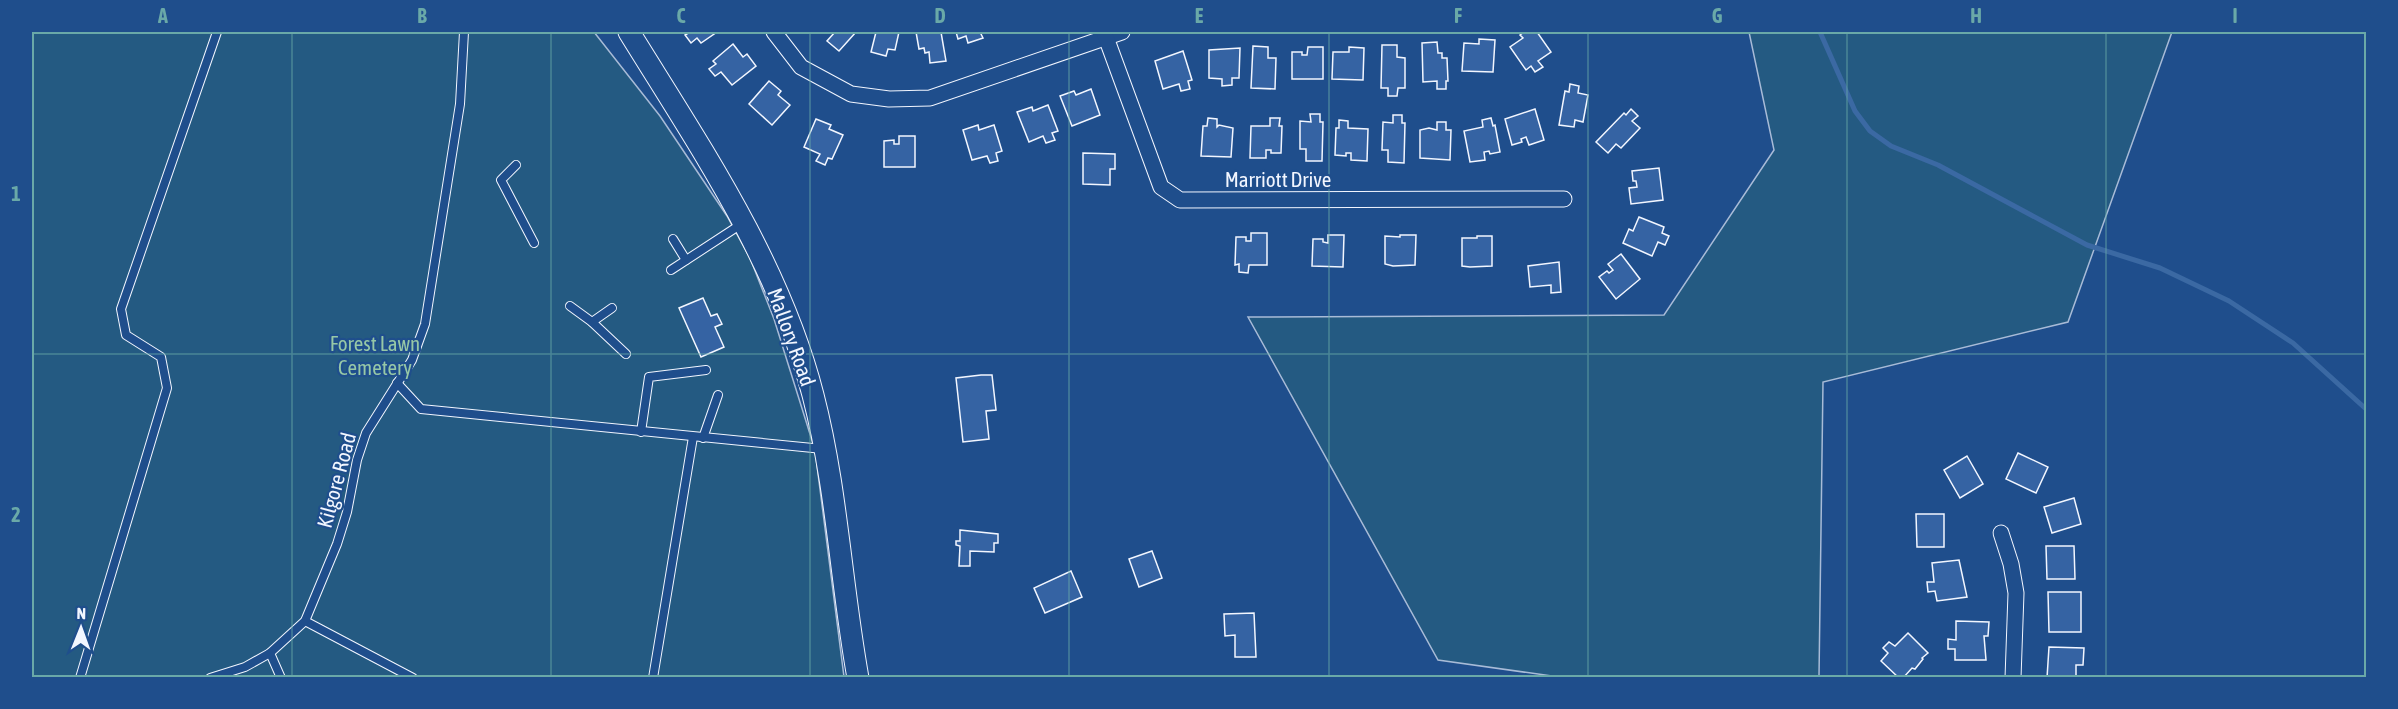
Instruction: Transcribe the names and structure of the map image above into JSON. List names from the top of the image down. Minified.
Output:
{"streets":{"street":["Marriott Drive","Mallory Road"],"lane":["Kilgore Road"]},"parks":["Forest Lawn Cemetery"],"north":"top","grid":{"columns":["A","B","C","D","E","F","G","H","I"],"rows":["1","2"]}}
